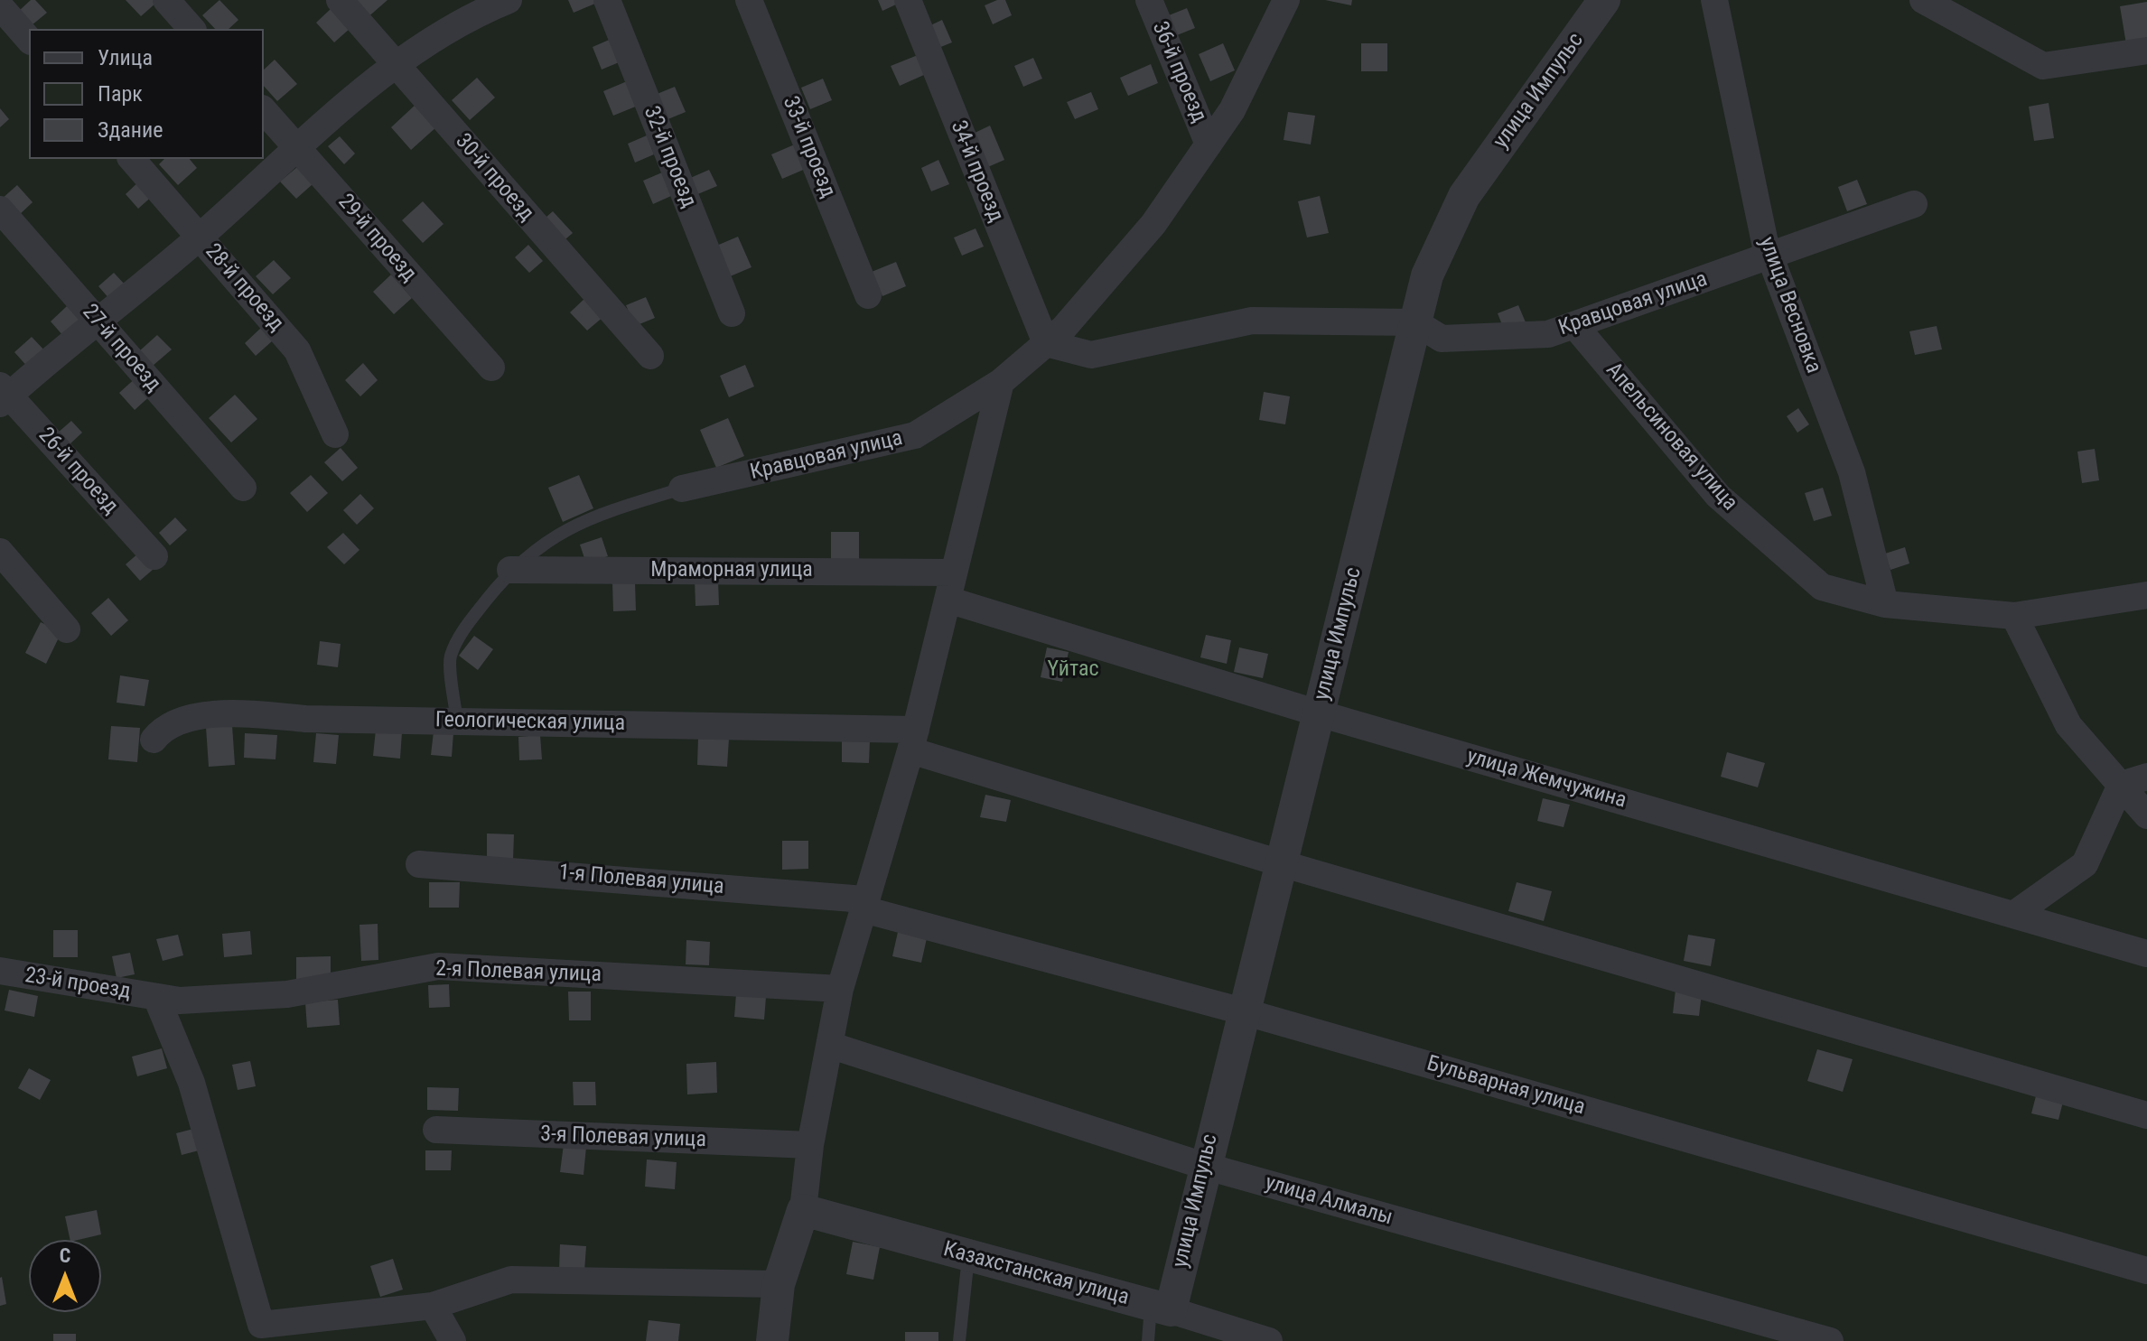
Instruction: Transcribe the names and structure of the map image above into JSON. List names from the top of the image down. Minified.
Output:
{"streets":{"street":["36-й проезд","улица Импульс","33-й проезд","32-й проезд","34-й проезд","30-й проезд","29-й проезд","28-й проезд","Кравцовая улица","улица Весновка","27-й проезд","Апельсиновая улица","26-й проезд","Мраморная улица","Геологическая улица","улица Жемчужина","1-я Полевая улица","2-я Полевая улица","23-й проезд","Бульварная улица","3-я Полевая улица","улица Алмалы","Казахстанская улица"]},"crossings":[["36-й проезд","Кравцовая улица"],["улица Импульс","Кравцовая улица"],["улица Импульс","Геологическая улица"],["улица Импульс","улица Жемчужина"],["улица Импульс","Бульварная улица"],["улица Импульс","улица Алмалы"],["улица Импульс","Казахстанская улица"],["34-й проезд","Кравцовая улица"],["Кравцовая улица","улица Весновка"],["Кравцовая улица","Апельсиновая улица"],["улица Весновка","Апельсиновая улица"],["1-я Полевая улица","Бульварная улица"],["2-я Полевая улица","23-й проезд"]],"parks":["Үйтас"],"legend":["Улица","Парк","Здание"],"north":"top"}
